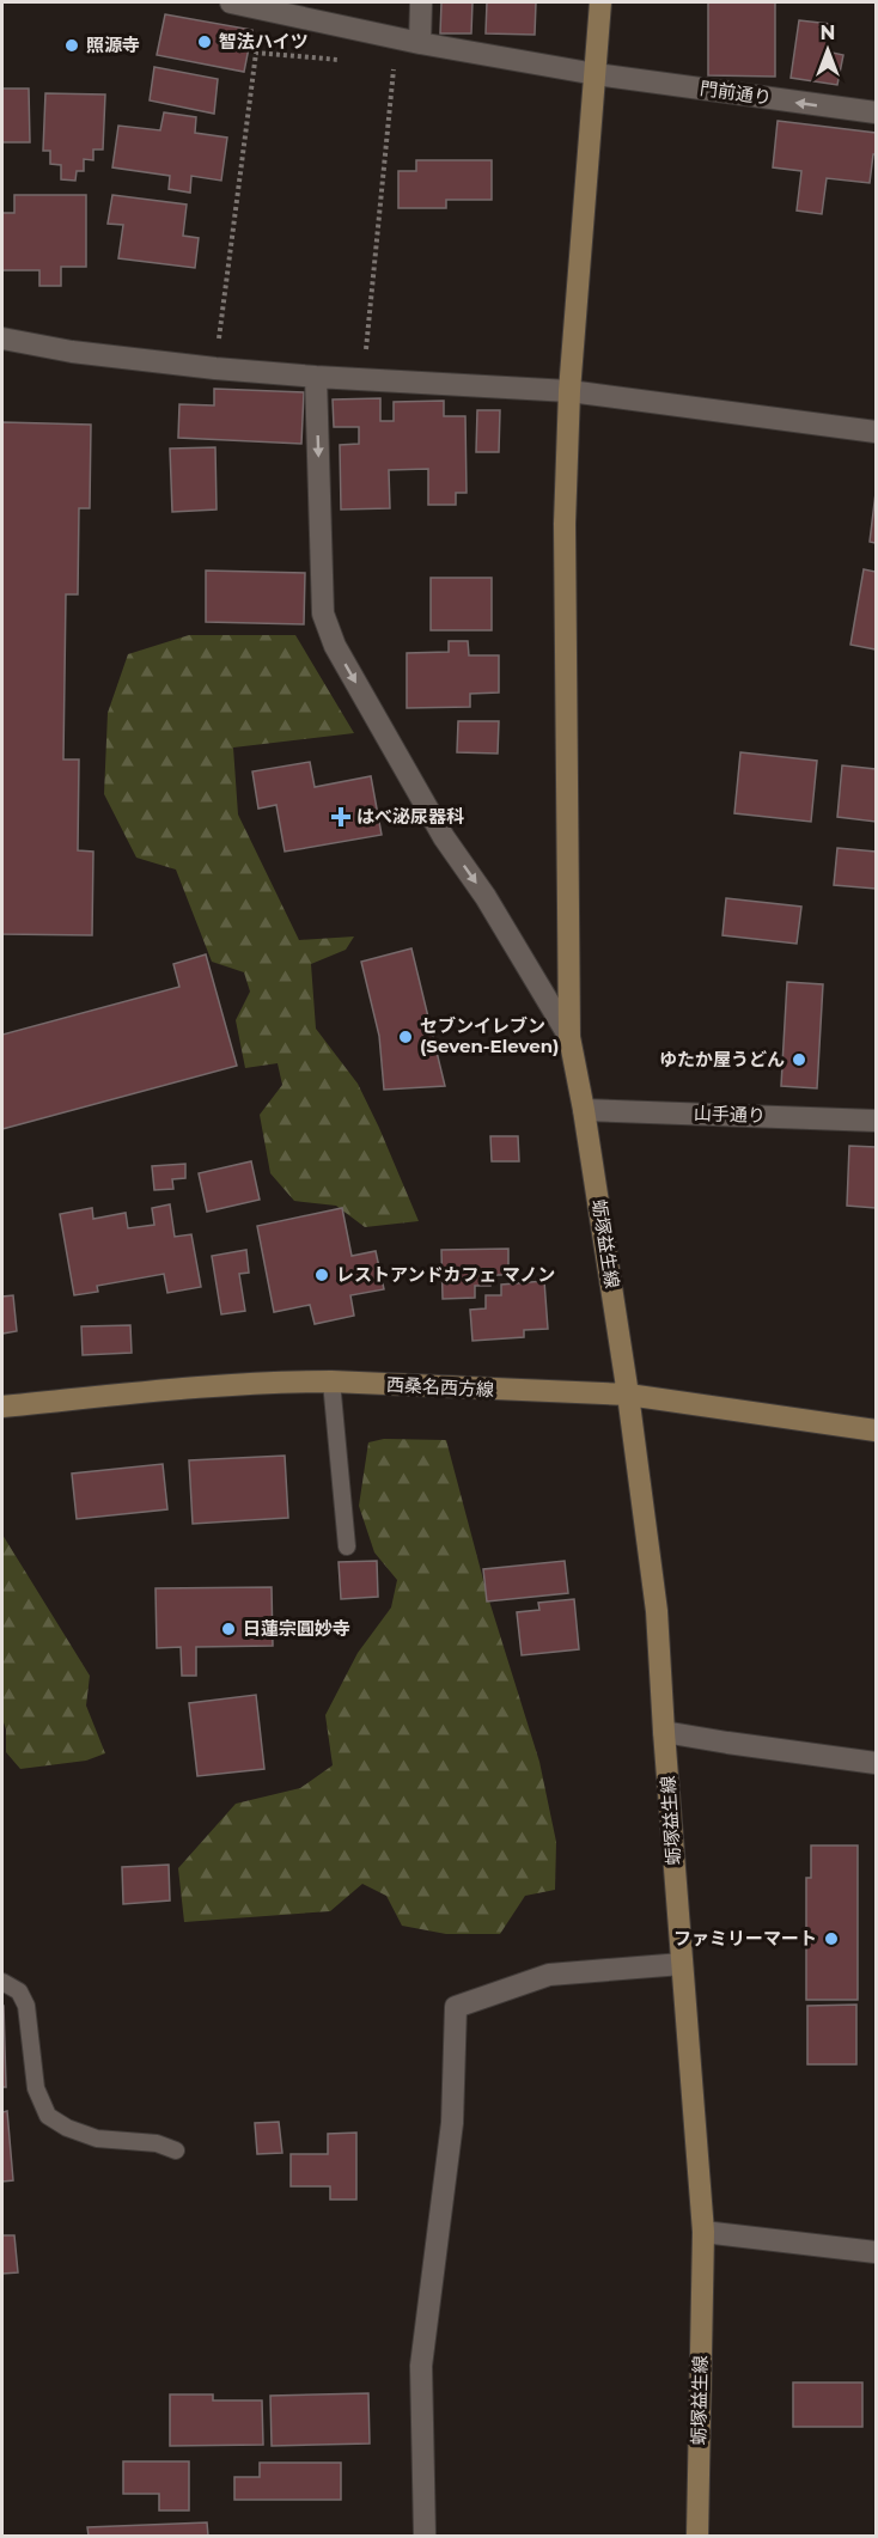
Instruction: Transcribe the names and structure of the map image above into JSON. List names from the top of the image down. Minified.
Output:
{"streets":{"street":["門前通り","山手通り","蛎塚益生線","西桑名西方線"]},"crossings":[["門前通り","蛎塚益生線"],["山手通り","蛎塚益生線"],["蛎塚益生線","西桑名西方線"]],"one_way":["門前通り"],"places":{"other":["智法ハイツ","照源寺","セブンイレブン (Seven-Eleven)","ゆたか屋うどん","レストアンドカフェ マノン","日蓮宗圓妙寺","ファミリーマート"],"health":["はべ泌尿器科"]},"north":"top"}
